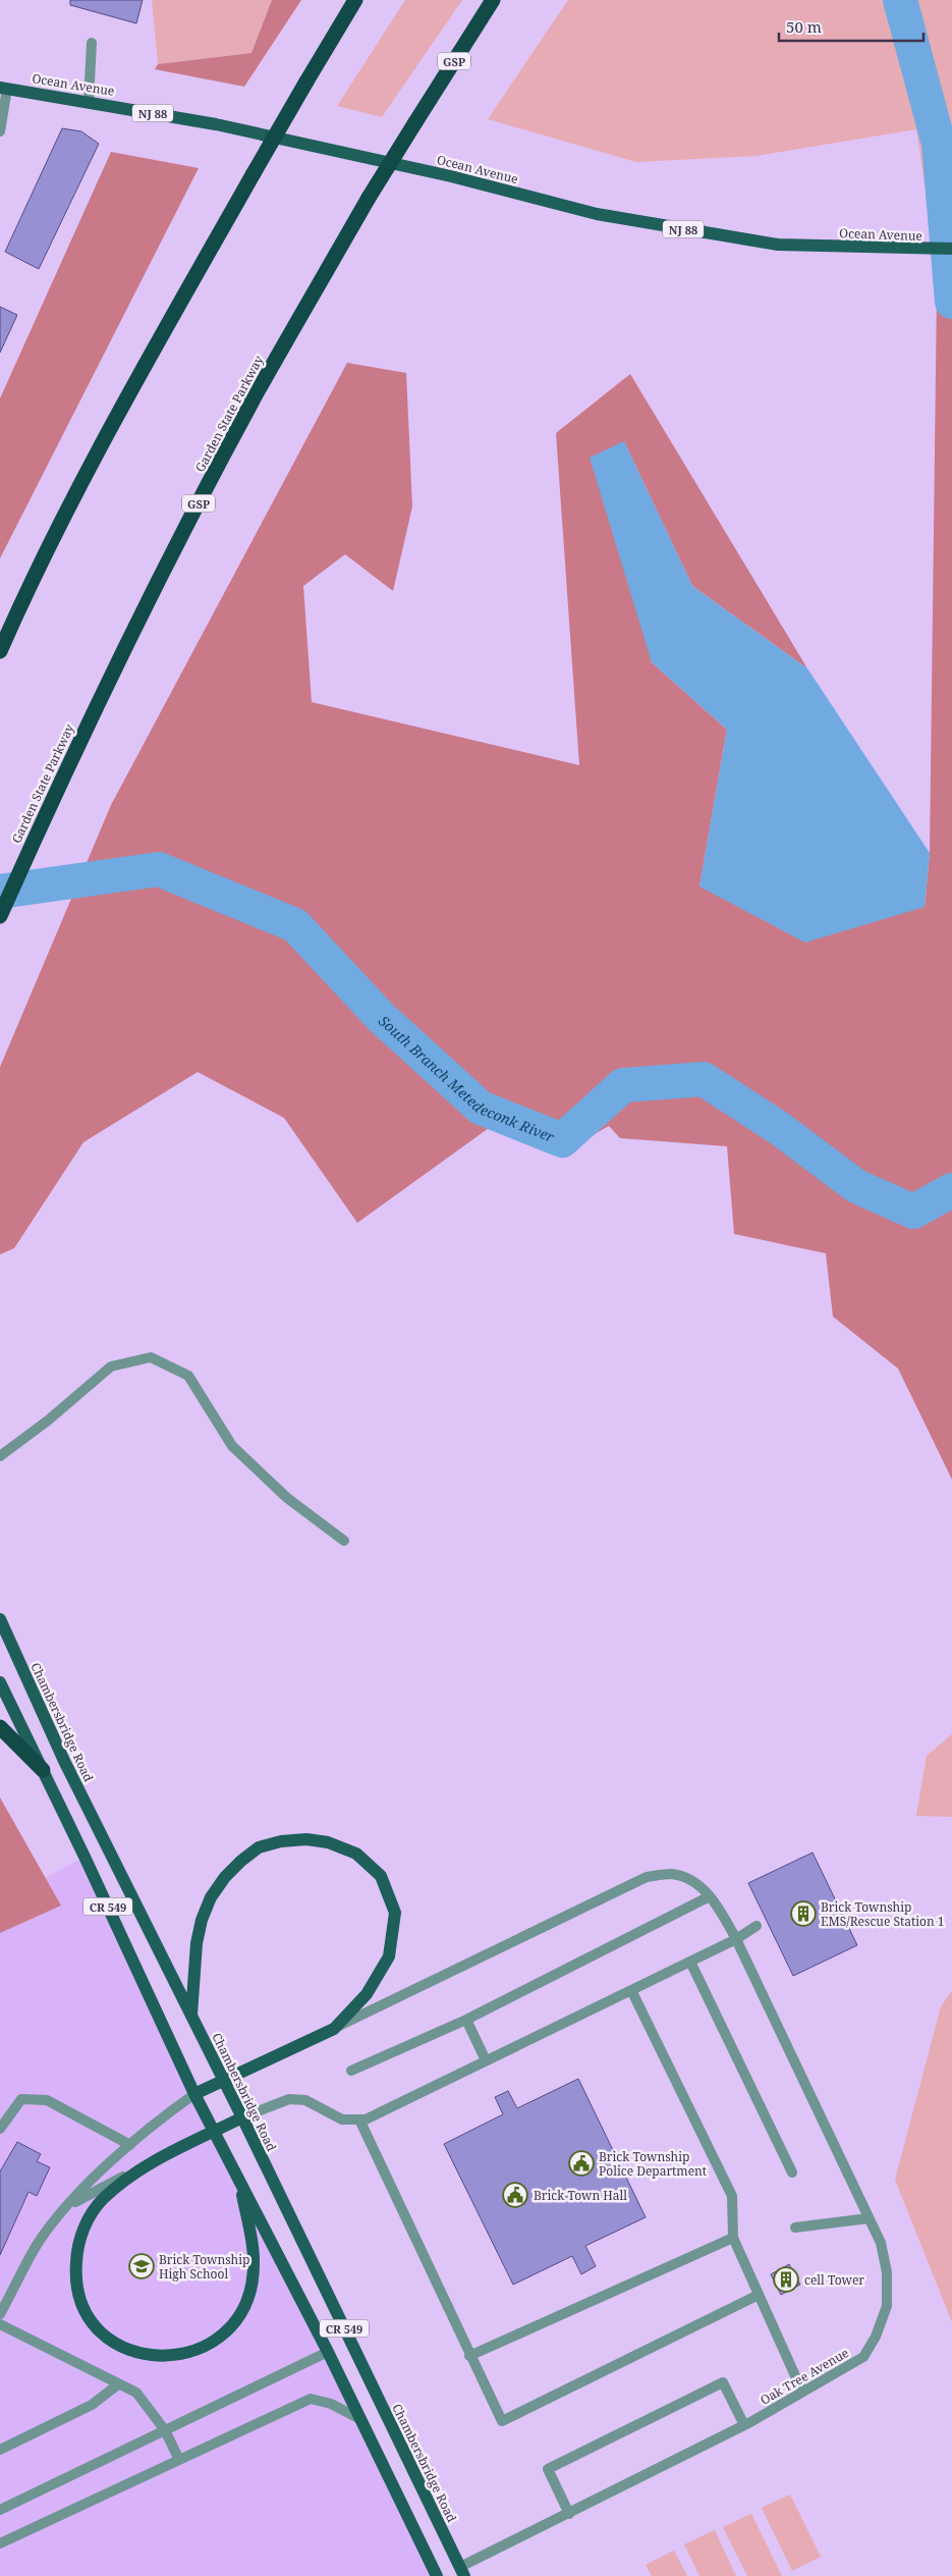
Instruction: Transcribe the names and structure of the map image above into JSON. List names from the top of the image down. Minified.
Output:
{"streets":{"highway":["GSP","Garden State Parkway"],"main road":["Ocean Avenue","NJ 88","Chambersbridge Road","CR 549"],"lane":["Oak Tree Avenue"]},"crossings":[["Chambersbridge Road","Oak Tree Avenue"]],"water":["South Branch Metedeconk River"],"places":{"building":["Brick Township EMS/Rescue Station 1","cell Tower"],"public building":["Brick Township Police Department","Brick Town Hall"],"school or university":["Brick Township High School"]},"scale_bar":"50 m"}
